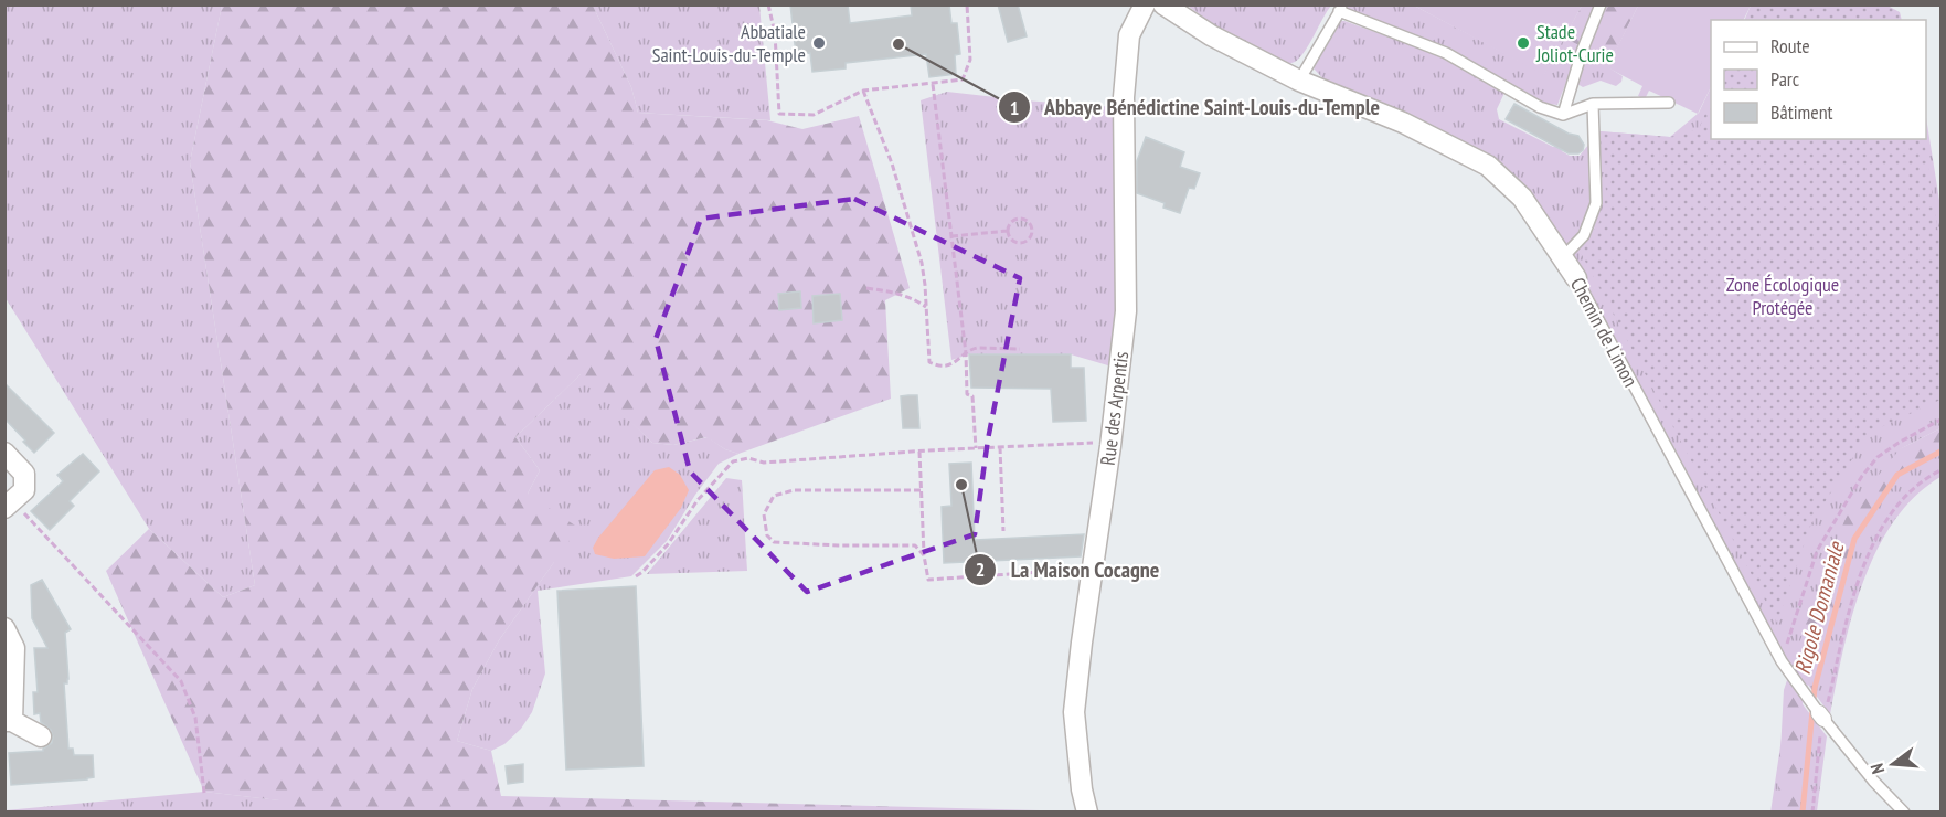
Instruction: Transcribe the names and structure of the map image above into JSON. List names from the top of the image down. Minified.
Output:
{"streets":{"street":["Chemin de Limon","Rue des Arpentis"]},"water":["Rigole Domaniale"],"parks":["Zone Écologique Protégée"],"places":["Abbatiale Saint-Louis-du-Temple","Stade Joliot-Curie","Abbaye Bénédictine Saint-Louis-du-Temple","La Maison Cocagne"],"legend":["Route","Parc","Bâtiment"],"north":"left"}
